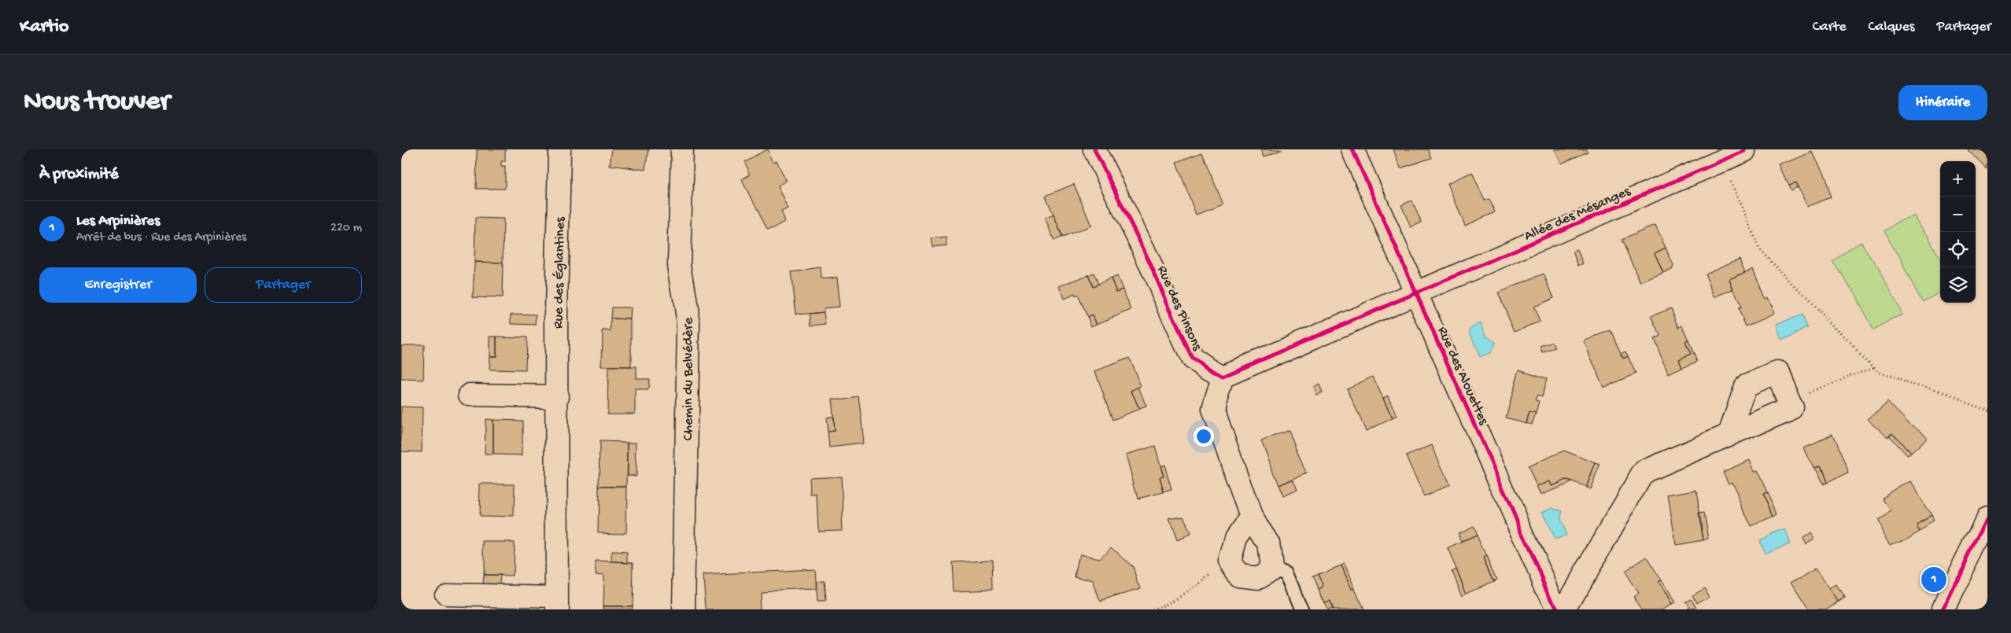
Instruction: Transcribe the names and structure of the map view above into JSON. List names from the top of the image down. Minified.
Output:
{"streets":{"street":["Allée des Mésanges","Rue des Églantines","Rue des Pinsons","Rue des Alouettes","Chemin du Belvédère"]},"crossings":[["Allée des Mésanges","Rue des Alouettes"]],"page":{"header":"Kartio","nav":["Carte","Calques","Partager"],"buttons":["Itinéraire",["Enregistrer","Partager"]],"title":"Nous trouver","heading":"À proximité","map_buttons":["+","−"],"list":[{"mark":"1","name":"Les Arpinières","note":"Arrêt de bus · Rue des Arpinières","value":"220 m"}],"pins":"1"}}
